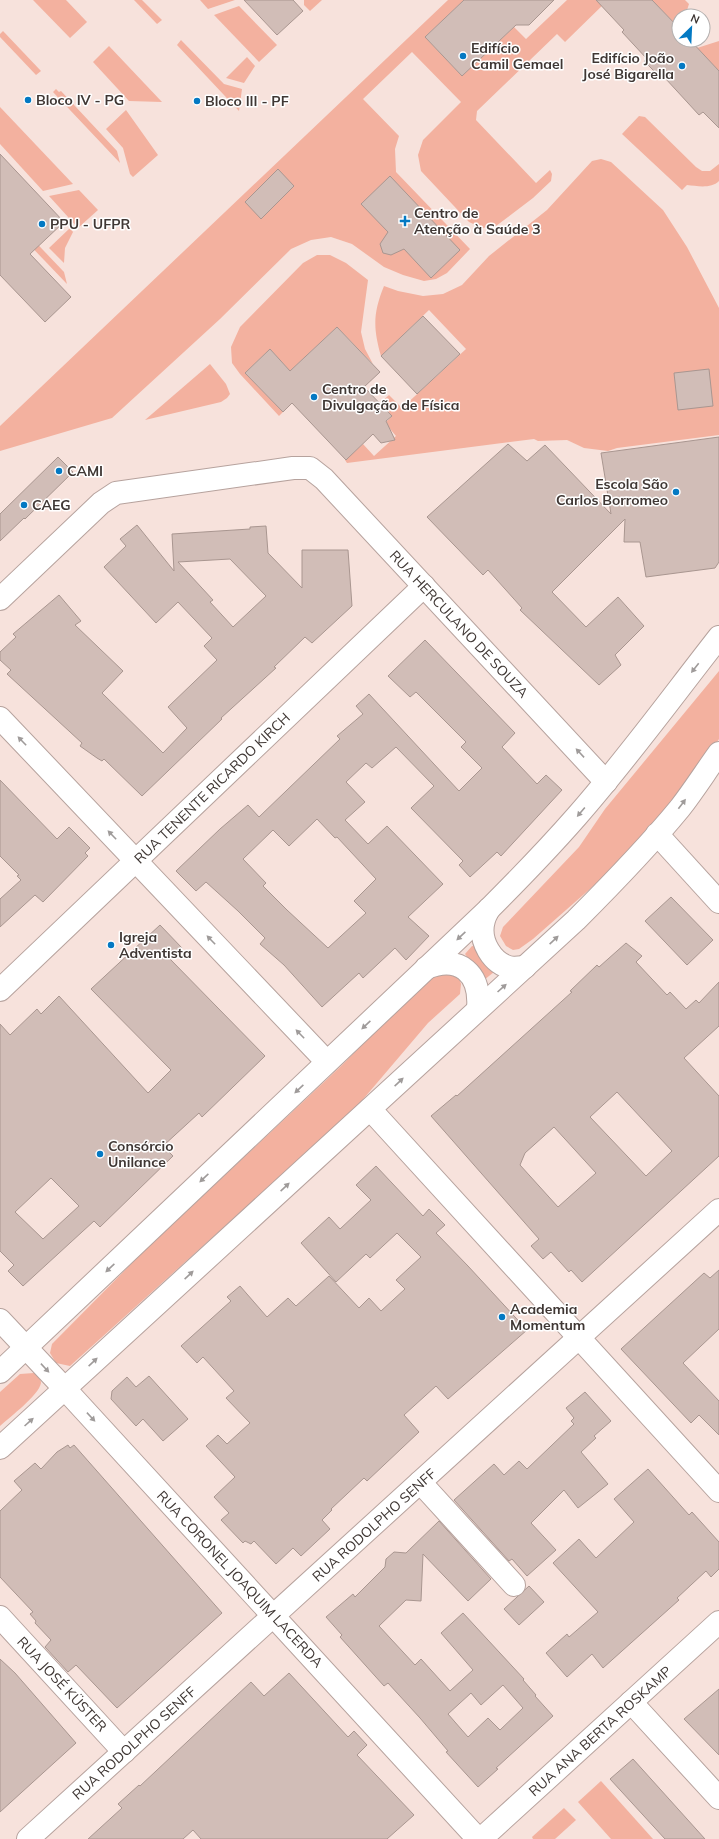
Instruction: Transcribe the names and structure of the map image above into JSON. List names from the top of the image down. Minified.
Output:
{"streets":{"street":["RUA HERCULANO DE SOUZA","RUA TENENTE RICARDO KIRCH","RUA RODOLPHO SENFF","RUA CORONEL JOAQUIM LACERDA","RUA JOSÉ KÜSTER","RUA ANA BERTA ROSKAMP"]},"crossings":[["RUA HERCULANO DE SOUZA","RUA TENENTE RICARDO KIRCH"],["RUA RODOLPHO SENFF","RUA CORONEL JOAQUIM LACERDA"],["RUA RODOLPHO SENFF","RUA JOSÉ KÜSTER"],["RUA CORONEL JOAQUIM LACERDA","RUA ANA BERTA ROSKAMP"]],"one_way":["RUA CORONEL JOAQUIM LACERDA"],"places":{"other":["Edifício Camil Gemael","Edifício João José Bigarella","Bloco IV - PG","Bloco III - PF","PPU - UFPR","Centro de Divulgação de Física","CAMI","Escola São Carlos Borromeo","CAEG","Igreja Adventista","Consórcio Unilance","Academia Momentum"],"health":["Centro de Atenção à Saúde 3"]},"north":"top right"}
